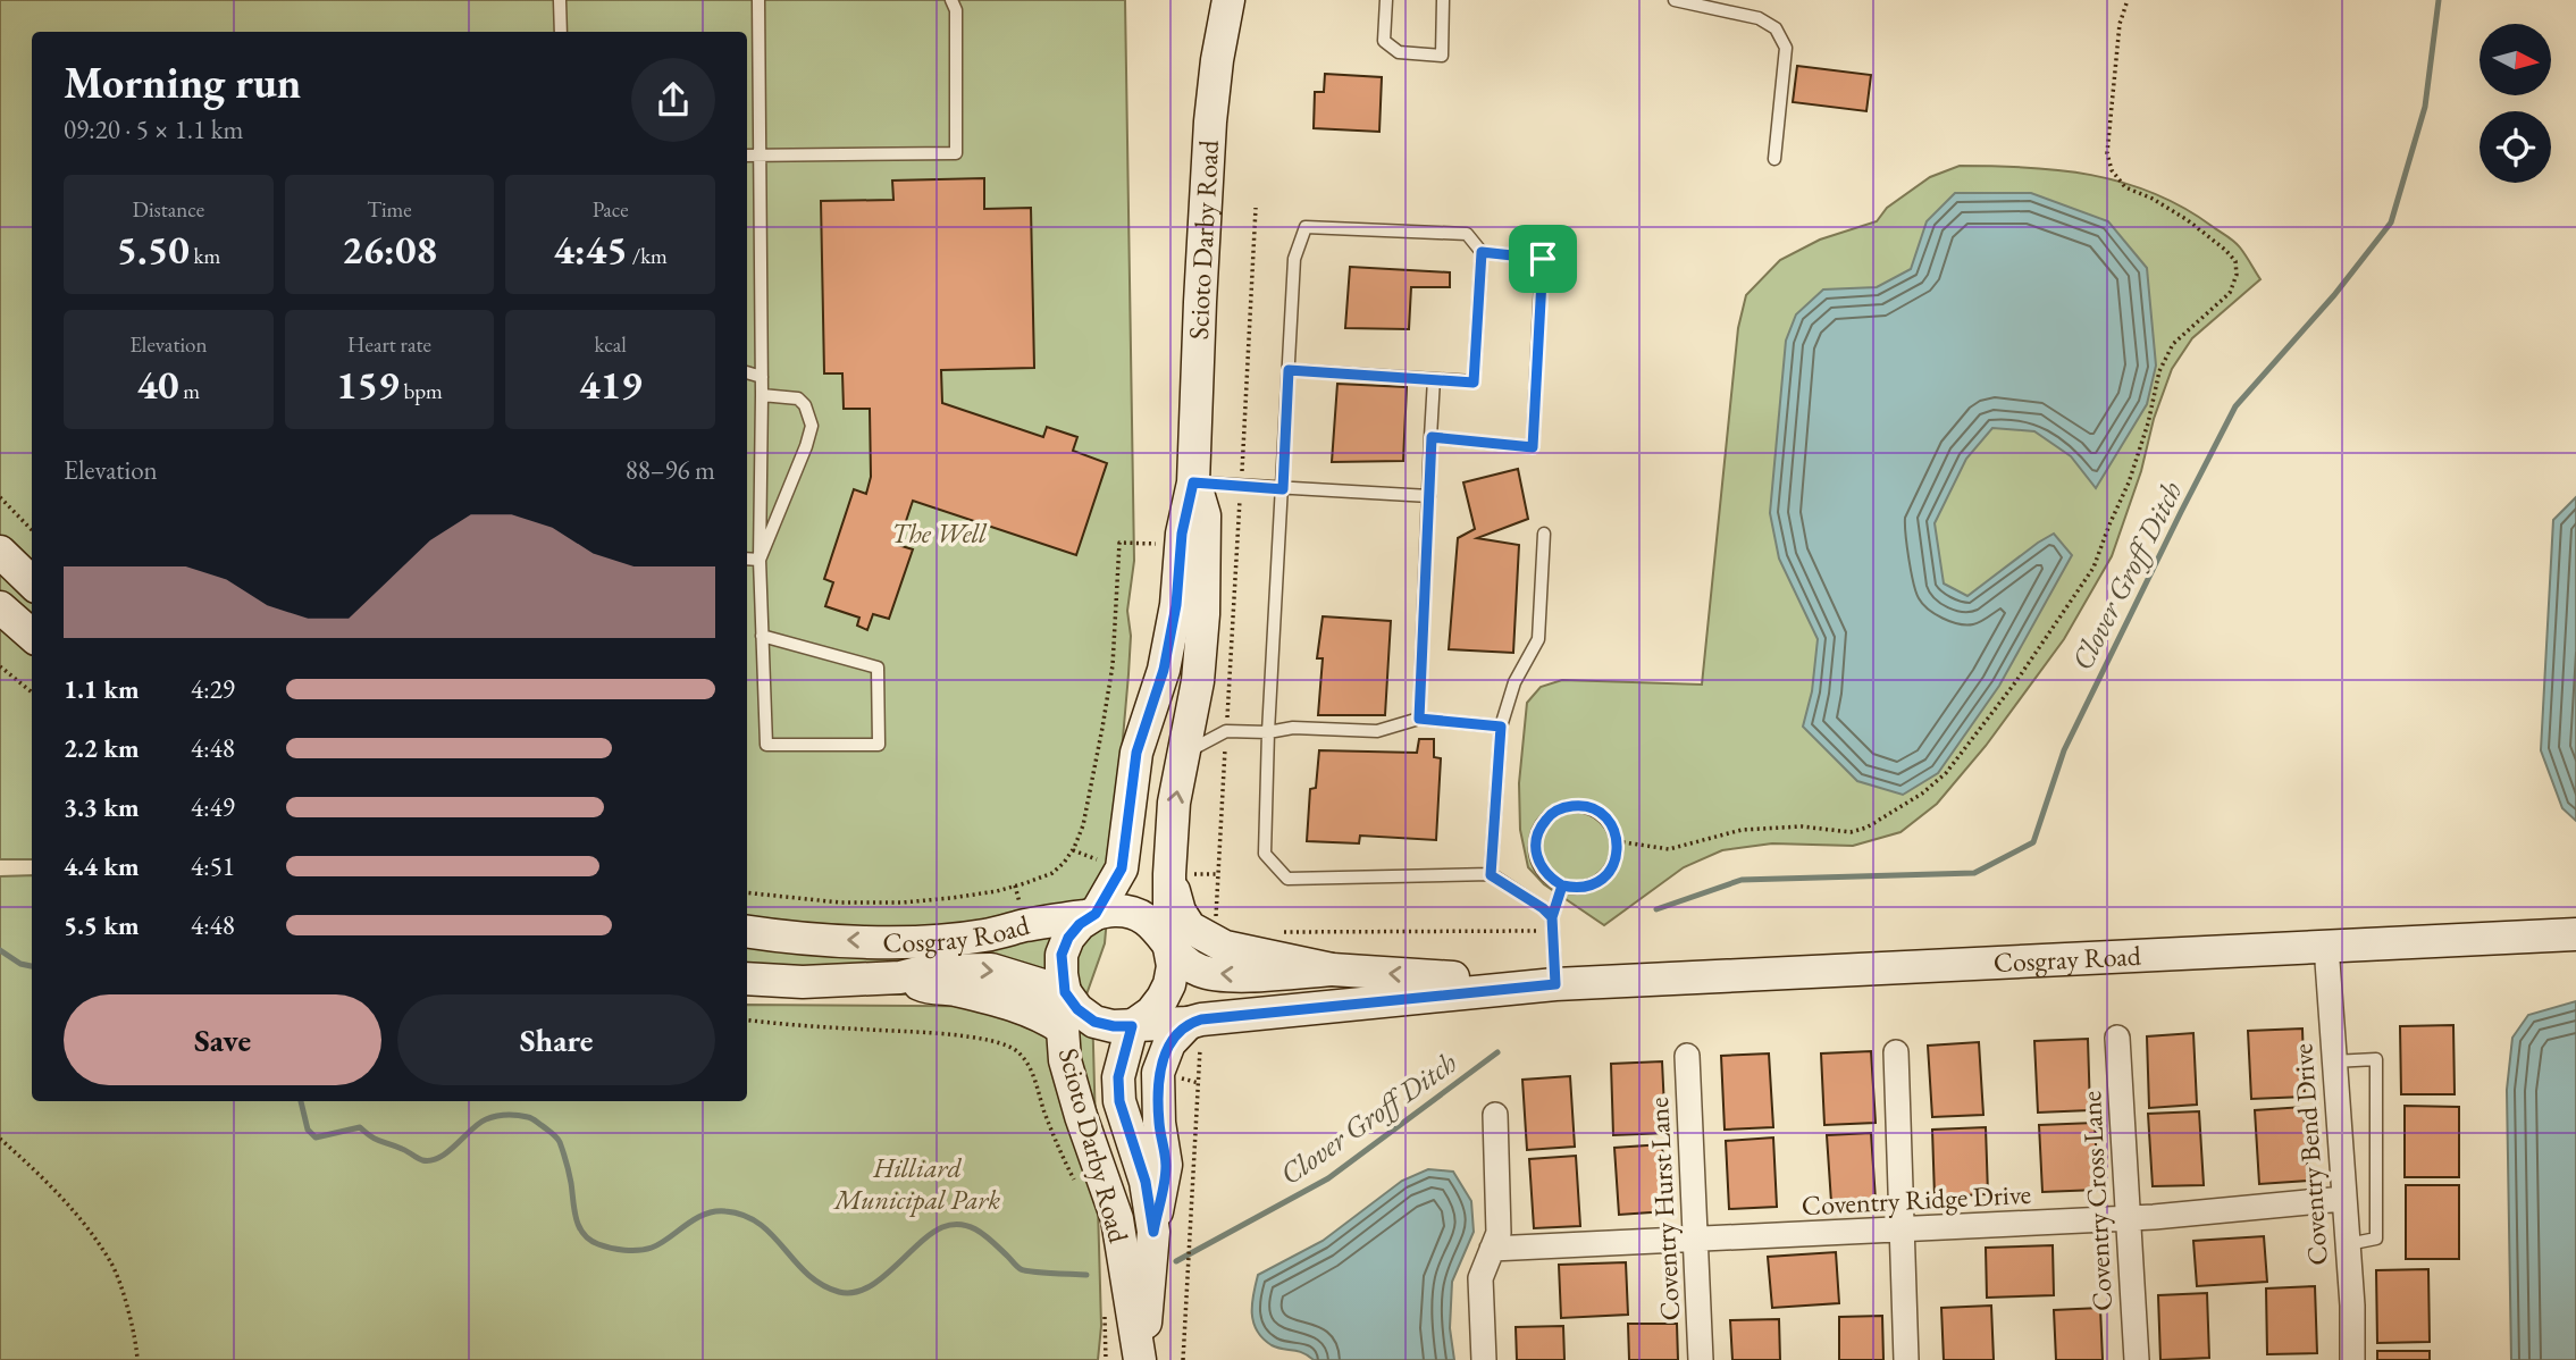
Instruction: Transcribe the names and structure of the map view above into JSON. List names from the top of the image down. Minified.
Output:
{"streets":{"main road":["Scioto Darby Road","Cosgray Road"],"street":["Coventry Bend Drive","Coventry Ridge Drive","Coventry Cross Lane","Coventry Hurst Lane"]},"crossings":[["Scioto Darby Road","Cosgray Road"],["Cosgray Road","Coventry Bend Drive"],["Coventry Bend Drive","Coventry Ridge Drive"],["Coventry Ridge Drive","Coventry Cross Lane"],["Coventry Ridge Drive","Coventry Hurst Lane"]],"water":["Clover Groff Ditch"],"parks":["The Well","Hilliard Municipal Park"],"north":"right","page":{"heading":["Morning run","09:20 · 5 × 1.1 km"],"stats":[["Distance","5.50 km"],["Time","26:08"],["Pace","4:45 /km"],["Elevation","40 m"],["Heart rate","159 bpm"],["kcal","419"]],"chart":["Elevation","88–96 m"],"list":[{"name":"1.1 km","note":"4:29"},{"name":"2.2 km","note":"4:48"},{"name":"3.3 km","note":"4:49"},{"name":"4.4 km","note":"4:51"},{"name":"5.5 km","note":"4:48"}],"buttons":["Save","Share"]}}
